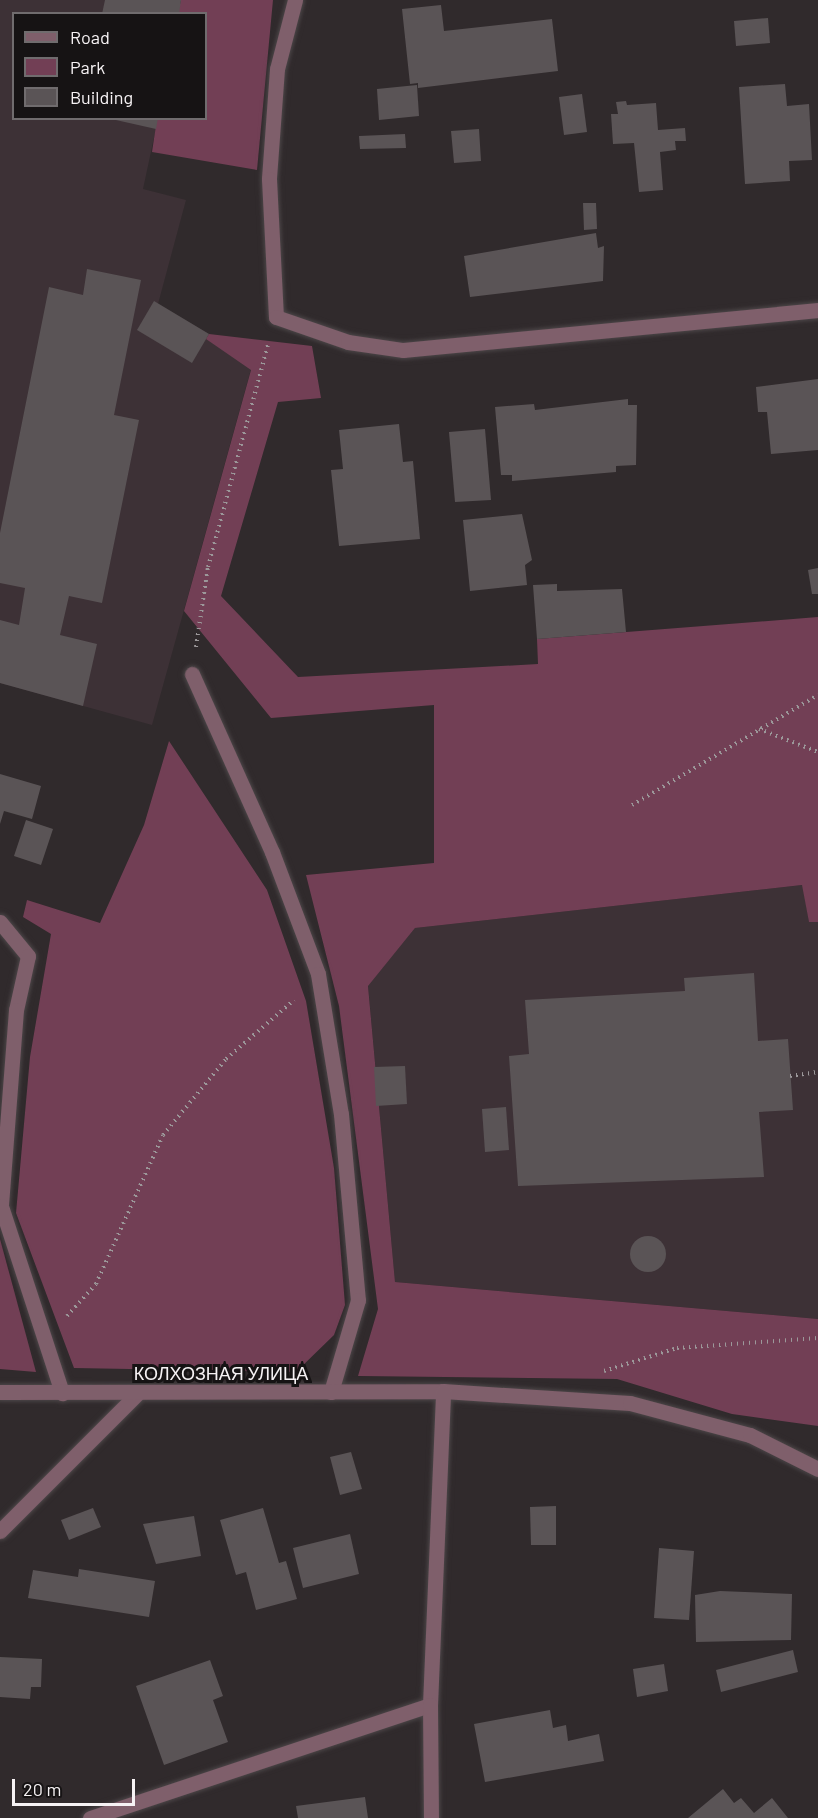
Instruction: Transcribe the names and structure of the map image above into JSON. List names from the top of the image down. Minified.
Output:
{"streets":{"street":["КОЛХОЗНАЯ УЛИЦА"]},"legend":["Road","Park","Building"],"scale_bar":"20 m"}
